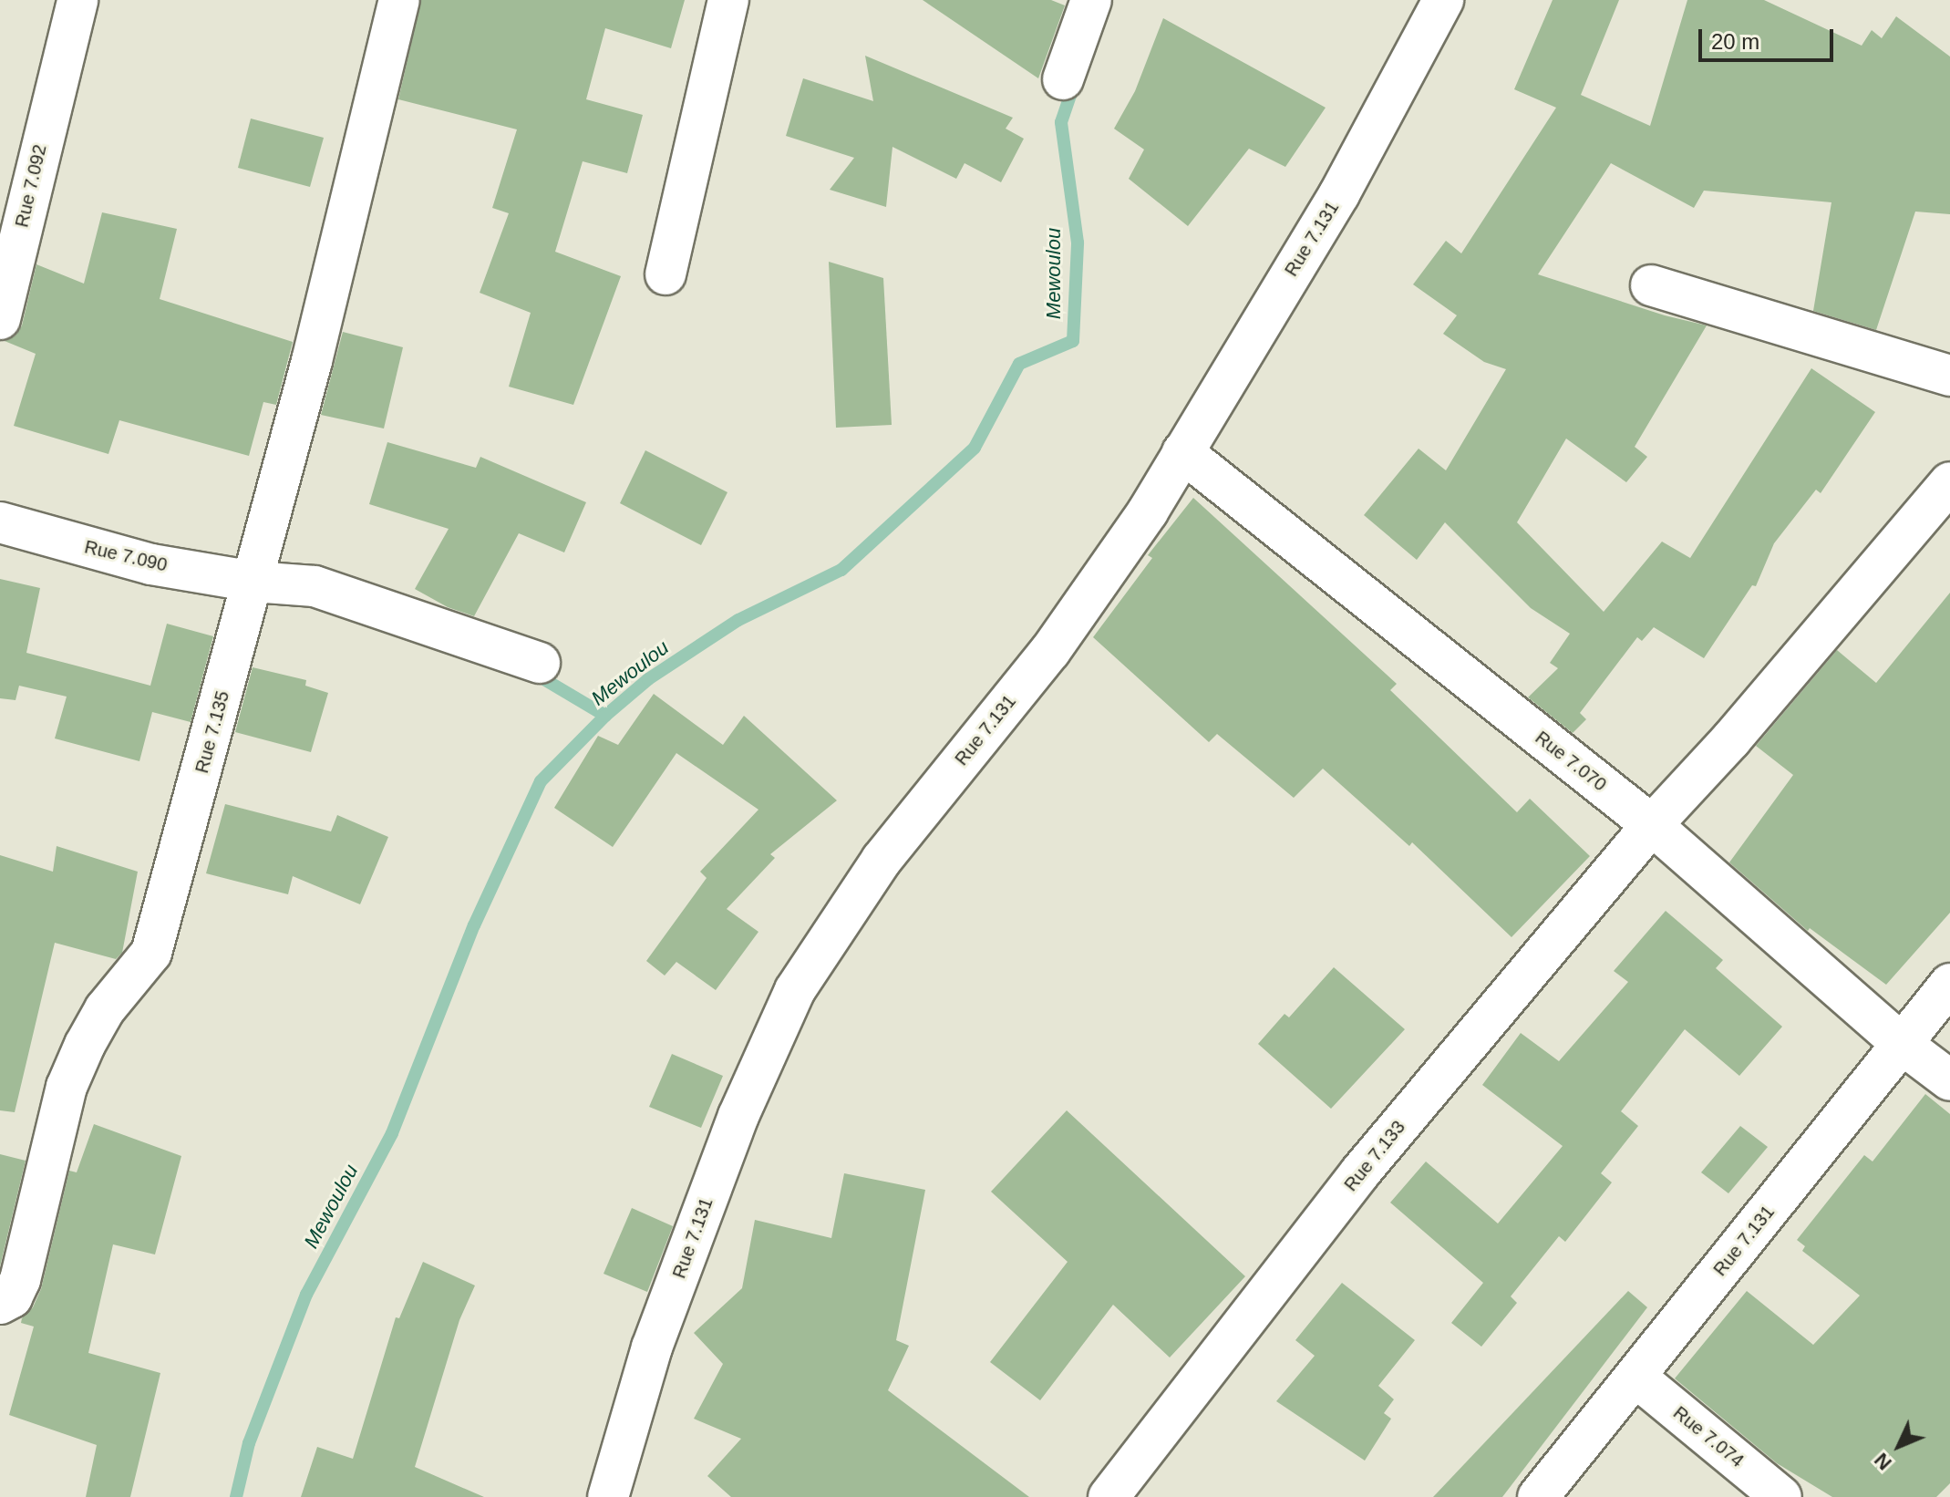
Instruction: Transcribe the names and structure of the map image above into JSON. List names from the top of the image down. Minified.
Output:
{"streets":{"street":["Rue 7.092","Rue 7.131","Rue 7.090","Rue 7.135","Rue 7.070","Rue 7.133","Rue 7.074"]},"crossings":[["Rue 7.131","Rue 7.070"],["Rue 7.131","Rue 7.074"],["Rue 7.090","Rue 7.135"],["Rue 7.070","Rue 7.133"]],"water":["Mewoulou"],"scale_bar":"20 m","north":"bottom left"}
